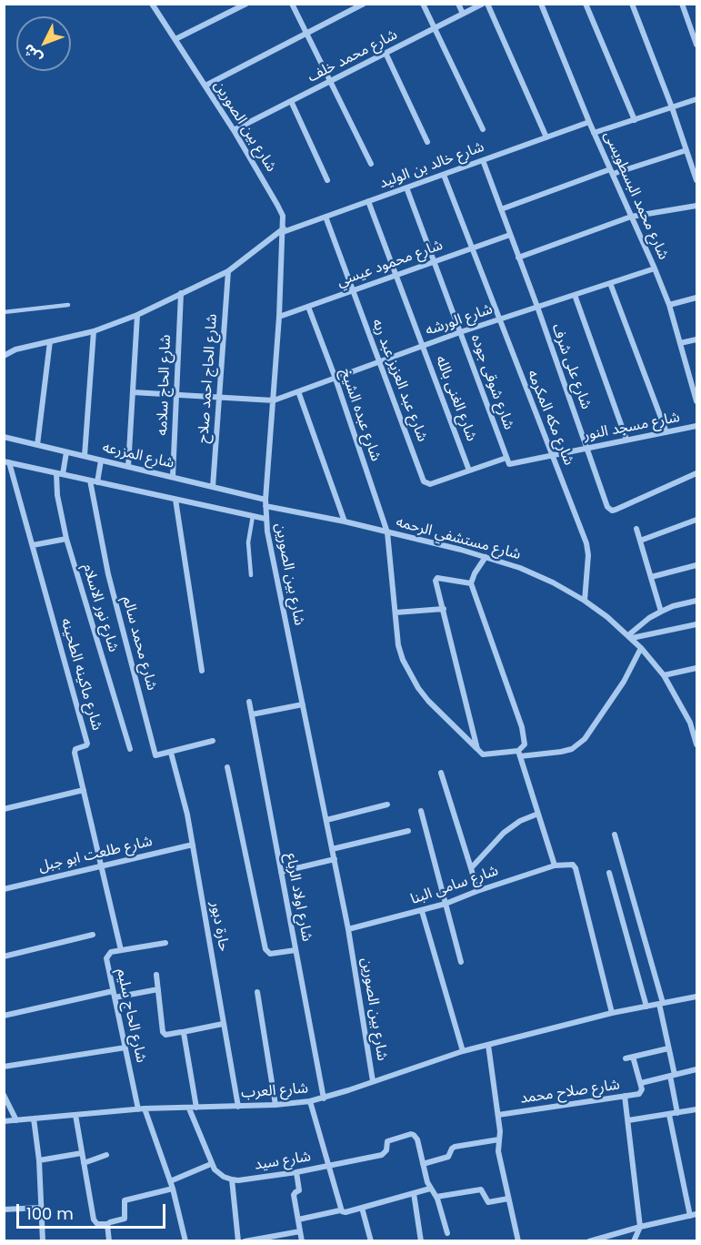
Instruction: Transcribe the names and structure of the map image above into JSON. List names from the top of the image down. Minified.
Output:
{"streets":{"street":["شارع محمد خلف","شارع بين الصورين","شارع خالد بن الوليد","شارع محمد البسطويسى","شارع محمود عيسي","شارع الورشه","شارع على شرف","شارع الحاج احمد صلاح","شارع عبد العزيز عبد ربه","شارع شوقى جوده","شارع الحاج سلامه","شارع الغنى بالله","شارع عبده الشيخ","شارع مكه المكرمه","شارع مسجد النور","شارع المزرعه","شارع مستشفي الرحمه","شارع نور الاسلام","شارع محمد سالم","شارع ماكينه الطحينه","شارع طلعت ابو جبل","شارع سامى البنا","شارع اولاد الرباع","حارة دبور","شارع الحاج سليم","شارع العرب","شارع صلاح محمد","شارع سيد"]},"crossings":[["شارع محمد خلف","شارع بين الصورين"],["شارع بين الصورين","شارع خالد بن الوليد"],["شارع بين الصورين","شارع محمود عيسي"],["شارع بين الصورين","شارع الورشه"],["شارع بين الصورين","شارع المزرعه"],["شارع بين الصورين","شارع مستشفي الرحمه"],["شارع بين الصورين","شارع سامى البنا"],["شارع بين الصورين","شارع العرب"],["شارع خالد بن الوليد","شارع محمد البسطويسى"],["شارع خالد بن الوليد","شارع على شرف"],["شارع خالد بن الوليد","شارع الحاج احمد صلاح"],["شارع خالد بن الوليد","شارع عبد العزيز عبد ربه"],["شارع خالد بن الوليد","شارع شوقى جوده"],["شارع خالد بن الوليد","شارع الحاج سلامه"],["شارع خالد بن الوليد","شارع الغنى بالله"],["شارع خالد بن الوليد","شارع مكه المكرمه"],["شارع محمد البسطويسى","شارع الورشه"],["شارع محمود عيسي","شارع على شرف"],["شارع محمود عيسي","شارع عبد العزيز عبد ربه"],["شارع محمود عيسي","شارع شوقى جوده"],["شارع محمود عيسي","شارع الغنى بالله"],["شارع محمود عيسي","شارع عبده الشيخ"],["شارع محمود عيسي","شارع مكه المكرمه"],["شارع الورشه","شارع على شرف"],["شارع الورشه","شارع عبد العزيز عبد ربه"],["شارع الورشه","شارع شوقى جوده"],["شارع الورشه","شارع الغنى بالله"],["شارع الورشه","شارع عبده الشيخ"],["شارع الورشه","شارع مكه المكرمه"],["شارع على شرف","شارع مسجد النور"],["شارع الحاج احمد صلاح","شارع المزرعه"],["شارع عبد العزيز عبد ربه","شارع مسجد النور"],["شارع شوقى جوده","شارع مسجد النور"],["شارع الحاج سلامه","شارع المزرعه"],["شارع الغنى بالله","شارع مسجد النور"],["شارع عبده الشيخ","شارع مستشفي الرحمه"],["شارع مكه المكرمه","شارع مسجد النور"],["شارع مكه المكرمه","شارع مستشفي الرحمه"],["شارع المزرعه","شارع مستشفي الرحمه"],["شارع المزرعه","شارع نور الاسلام"],["شارع محمد سالم","حارة دبور"],["شارع ماكينه الطحينه","شارع طلعت ابو جبل"],["شارع ماكينه الطحينه","شارع الحاج سليم"],["شارع طلعت ابو جبل","حارة دبور"],["شارع سامى البنا","شارع العرب"],["شارع اولاد الرباع","شارع العرب"],["حارة دبور","شارع العرب"],["شارع الحاج سليم","شارع العرب"]],"scale_bar":"100 m","north":"bottom left"}
